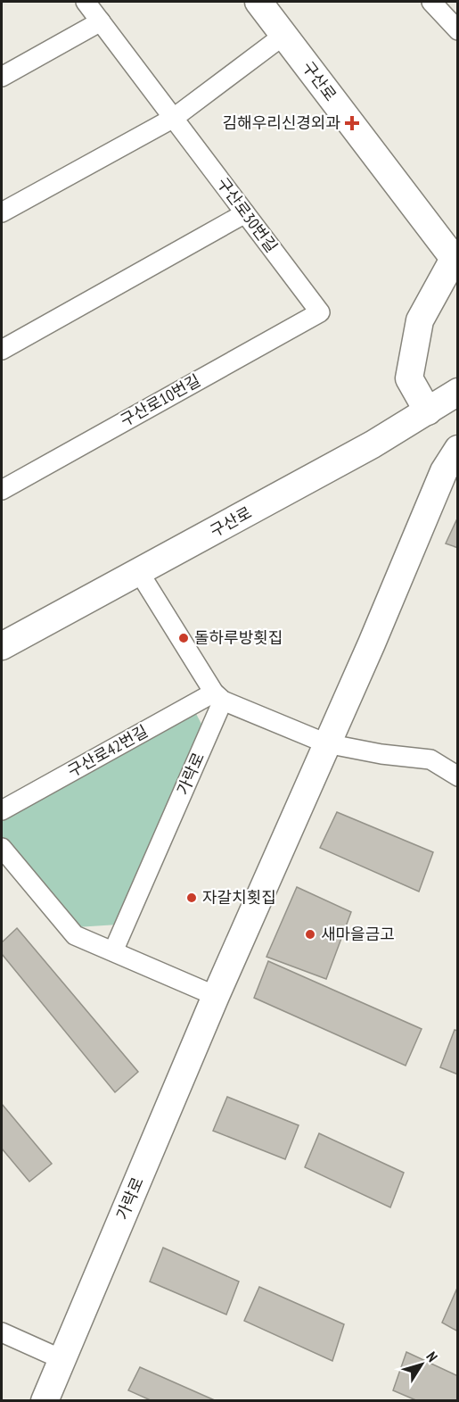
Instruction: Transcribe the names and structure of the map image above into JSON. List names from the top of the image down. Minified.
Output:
{"streets":{"street":["구산로","구산로30번길","구산로10번길","구산로42번길","가락로"]},"crossings":[["구산로30번길","구산로10번길"],["구산로42번길","가락로"]],"places":{"health":["김해우리신경외과"],"other":["돌하루방횟집","자갈치횟집","새마을금고"]},"north":"top right"}
